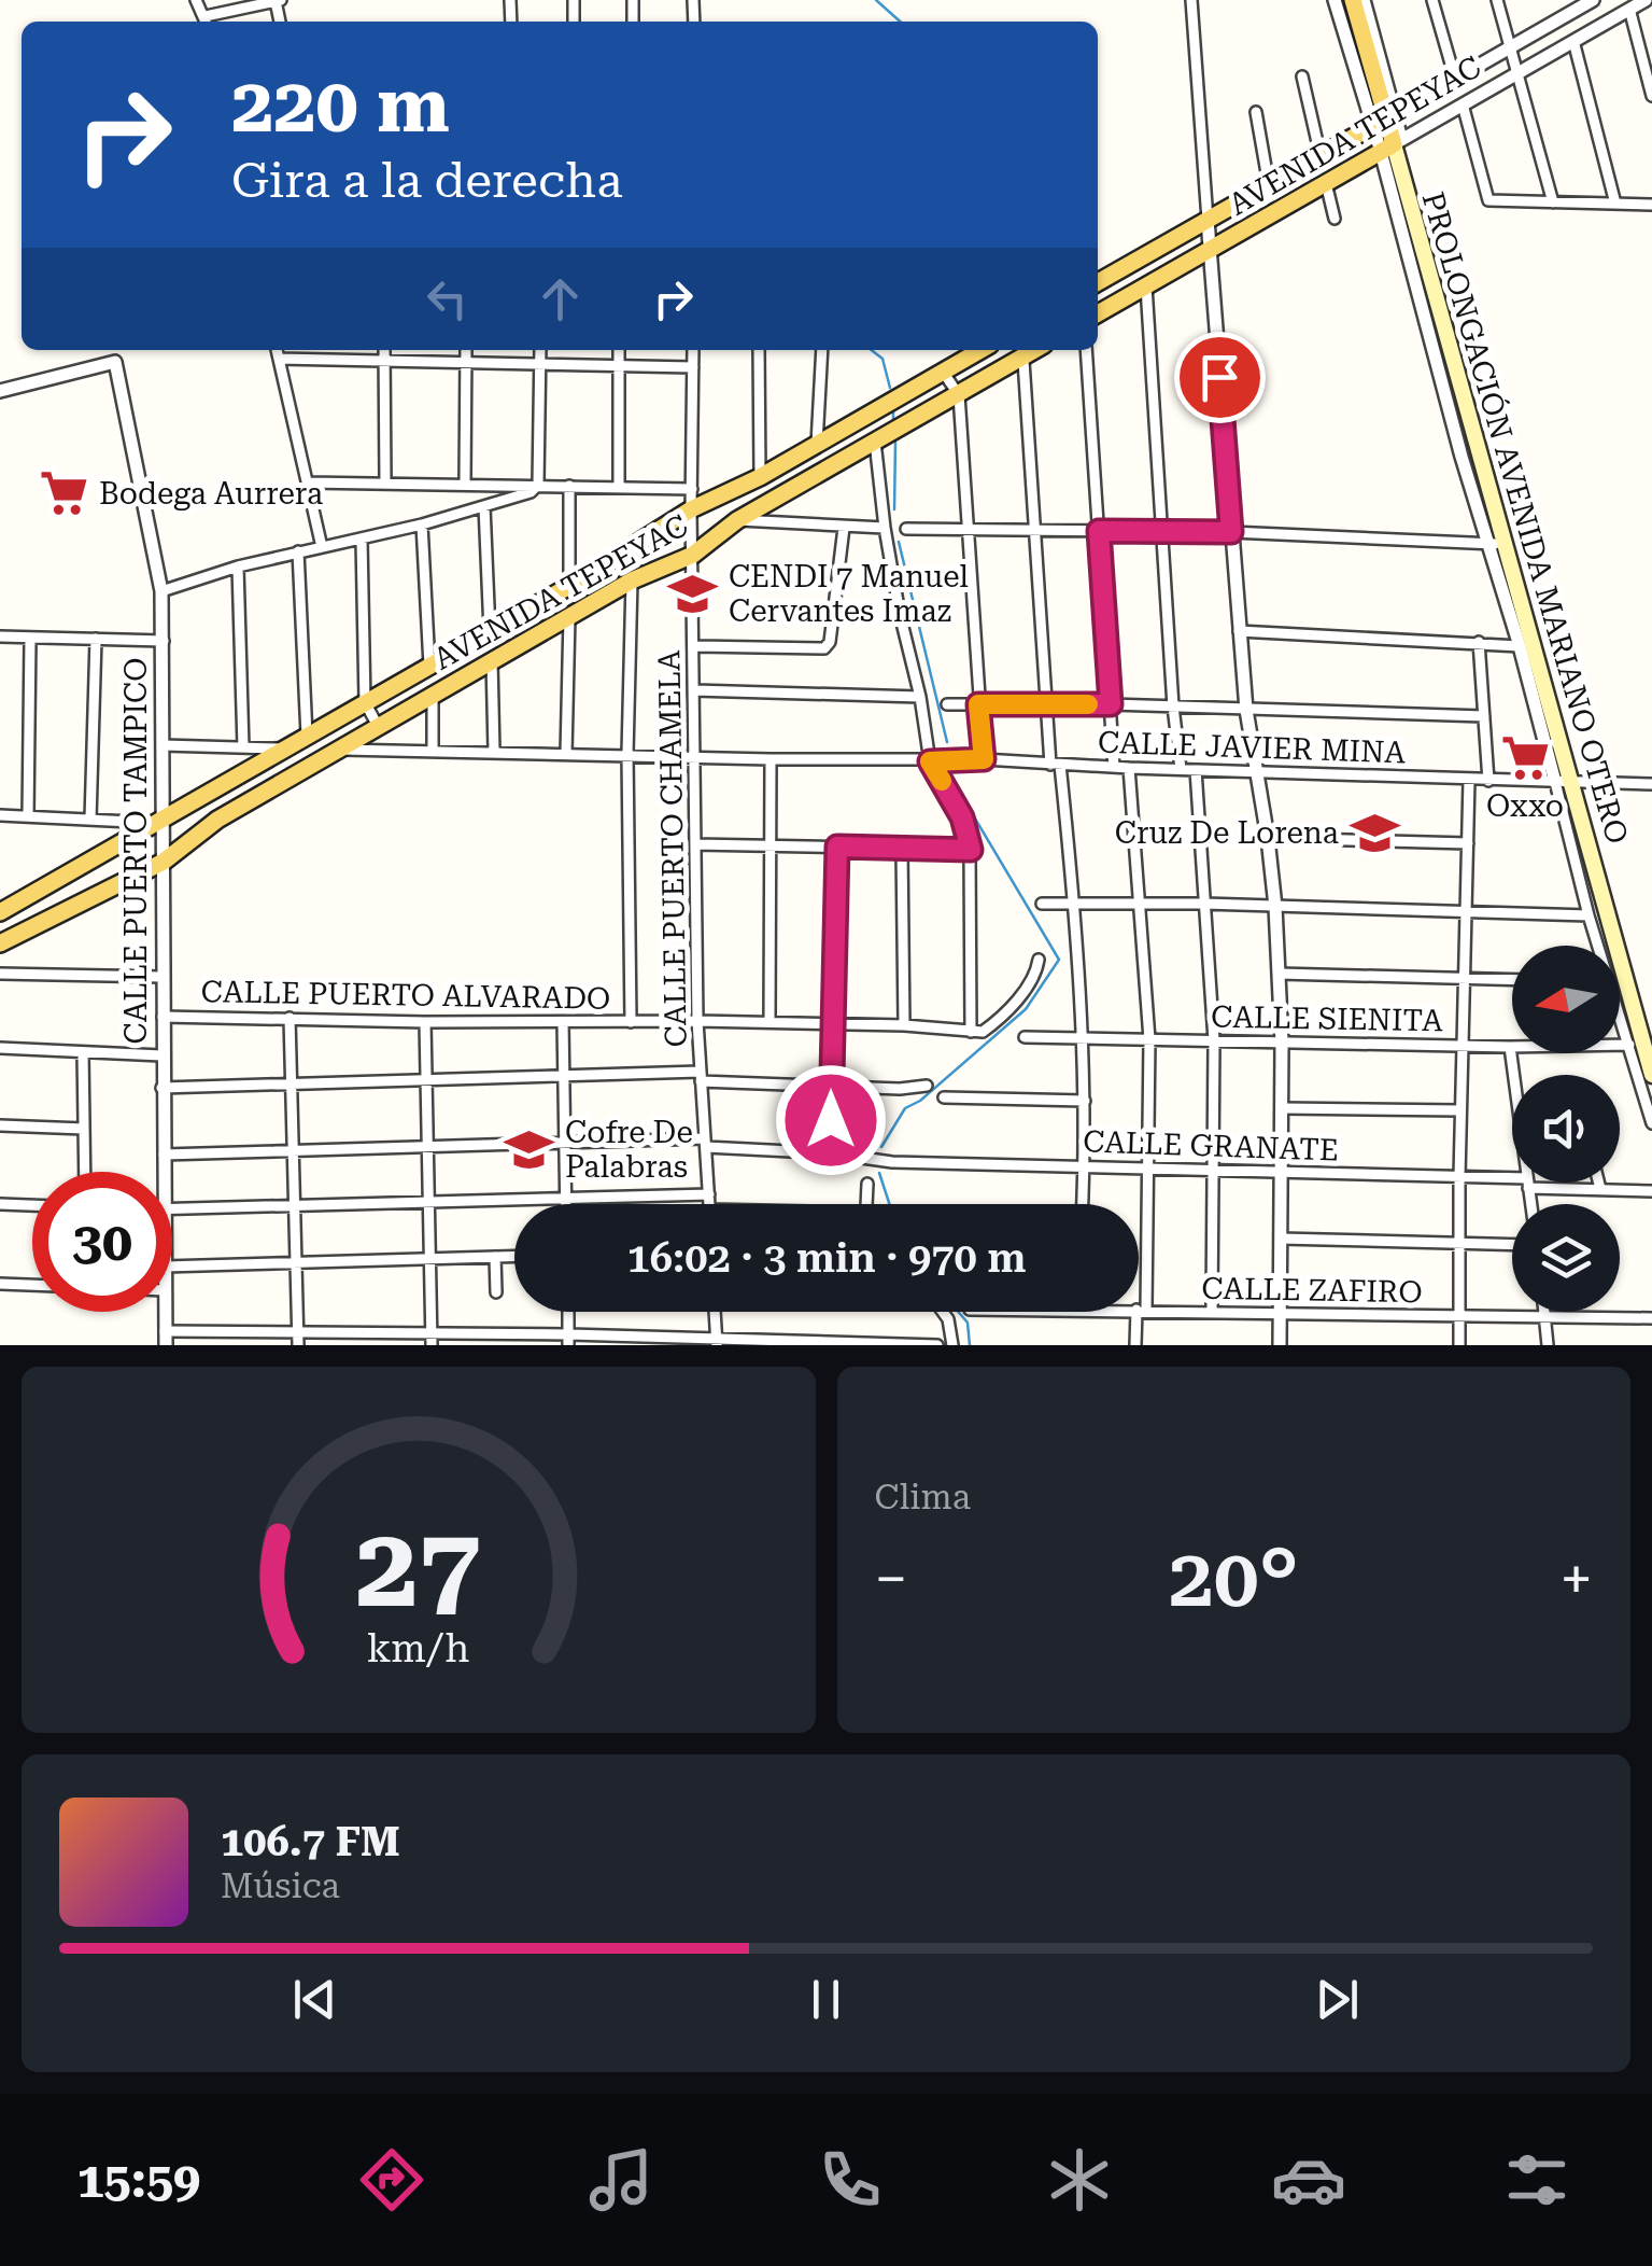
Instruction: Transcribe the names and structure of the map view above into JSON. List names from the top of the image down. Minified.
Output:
{"streets":{"main road":["AVENIDA TEPEYAC","PROLONGACIÓN AVENIDA MARIANO OTERO"],"street":["CALLE JAVIER MINA","CALLE PUERTO CHAMELA","CALLE PUERTO TAMPICO","CALLE PUERTO ALVARADO","CALLE SIENITA","CALLE GRANATE","CALLE ZAFIRO"]},"crossings":[["AVENIDA TEPEYAC","PROLONGACIÓN AVENIDA MARIANO OTERO"],["AVENIDA TEPEYAC","CALLE JAVIER MINA"],["AVENIDA TEPEYAC","CALLE PUERTO CHAMELA"],["AVENIDA TEPEYAC","CALLE PUERTO TAMPICO"],["PROLONGACIÓN AVENIDA MARIANO OTERO","CALLE JAVIER MINA"],["CALLE JAVIER MINA","CALLE PUERTO CHAMELA"],["CALLE PUERTO CHAMELA","CALLE PUERTO ALVARADO"],["CALLE PUERTO CHAMELA","CALLE GRANATE"],["CALLE PUERTO TAMPICO","CALLE PUERTO ALVARADO"],["CALLE PUERTO TAMPICO","CALLE GRANATE"]],"places":{"supermarket":["Bodega Aurrera","Oxxo"],"school or university":["CENDI 7 Manuel Cervantes Imaz","Cruz De Lorena","Cofre De Palabras"]},"north":"left","page":{"turn":["220 m","Gira a la derecha"],"limit":"30","trip":"16:02 · 3 min · 970 m","tile":"Clima","heat":["−","20°","+"],"song":["106.7 FM","Música"],"tabs":"15:59","gauge":["27","km/h"]}}
